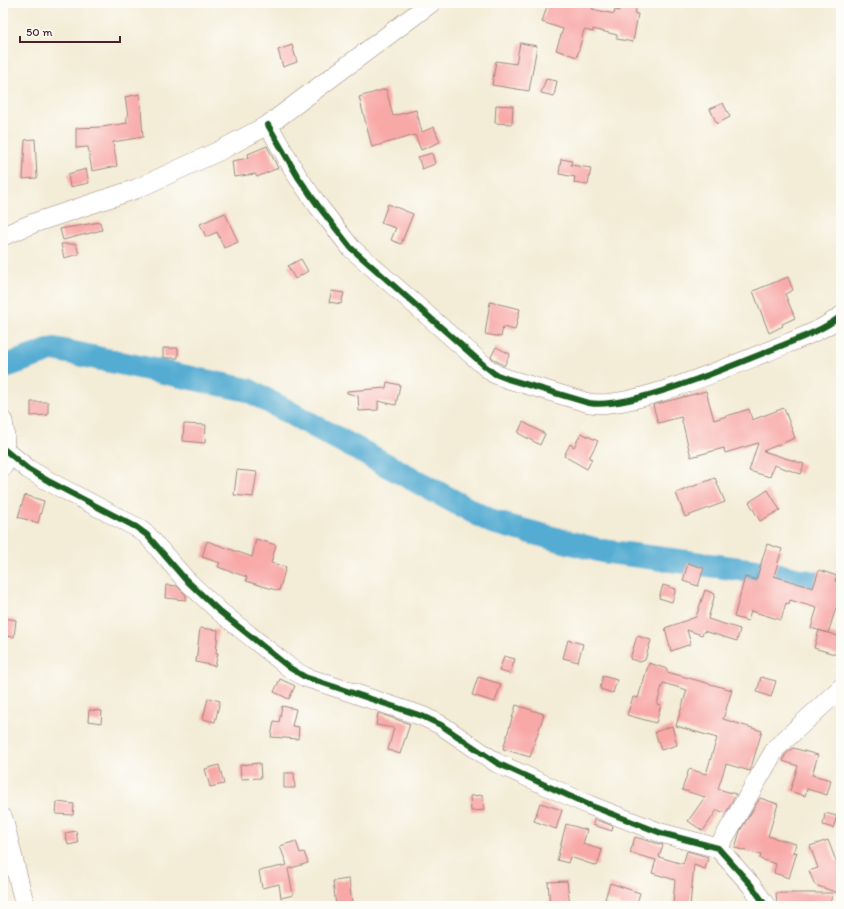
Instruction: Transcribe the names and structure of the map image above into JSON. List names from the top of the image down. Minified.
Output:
{"scale_bar":"50 m"}
